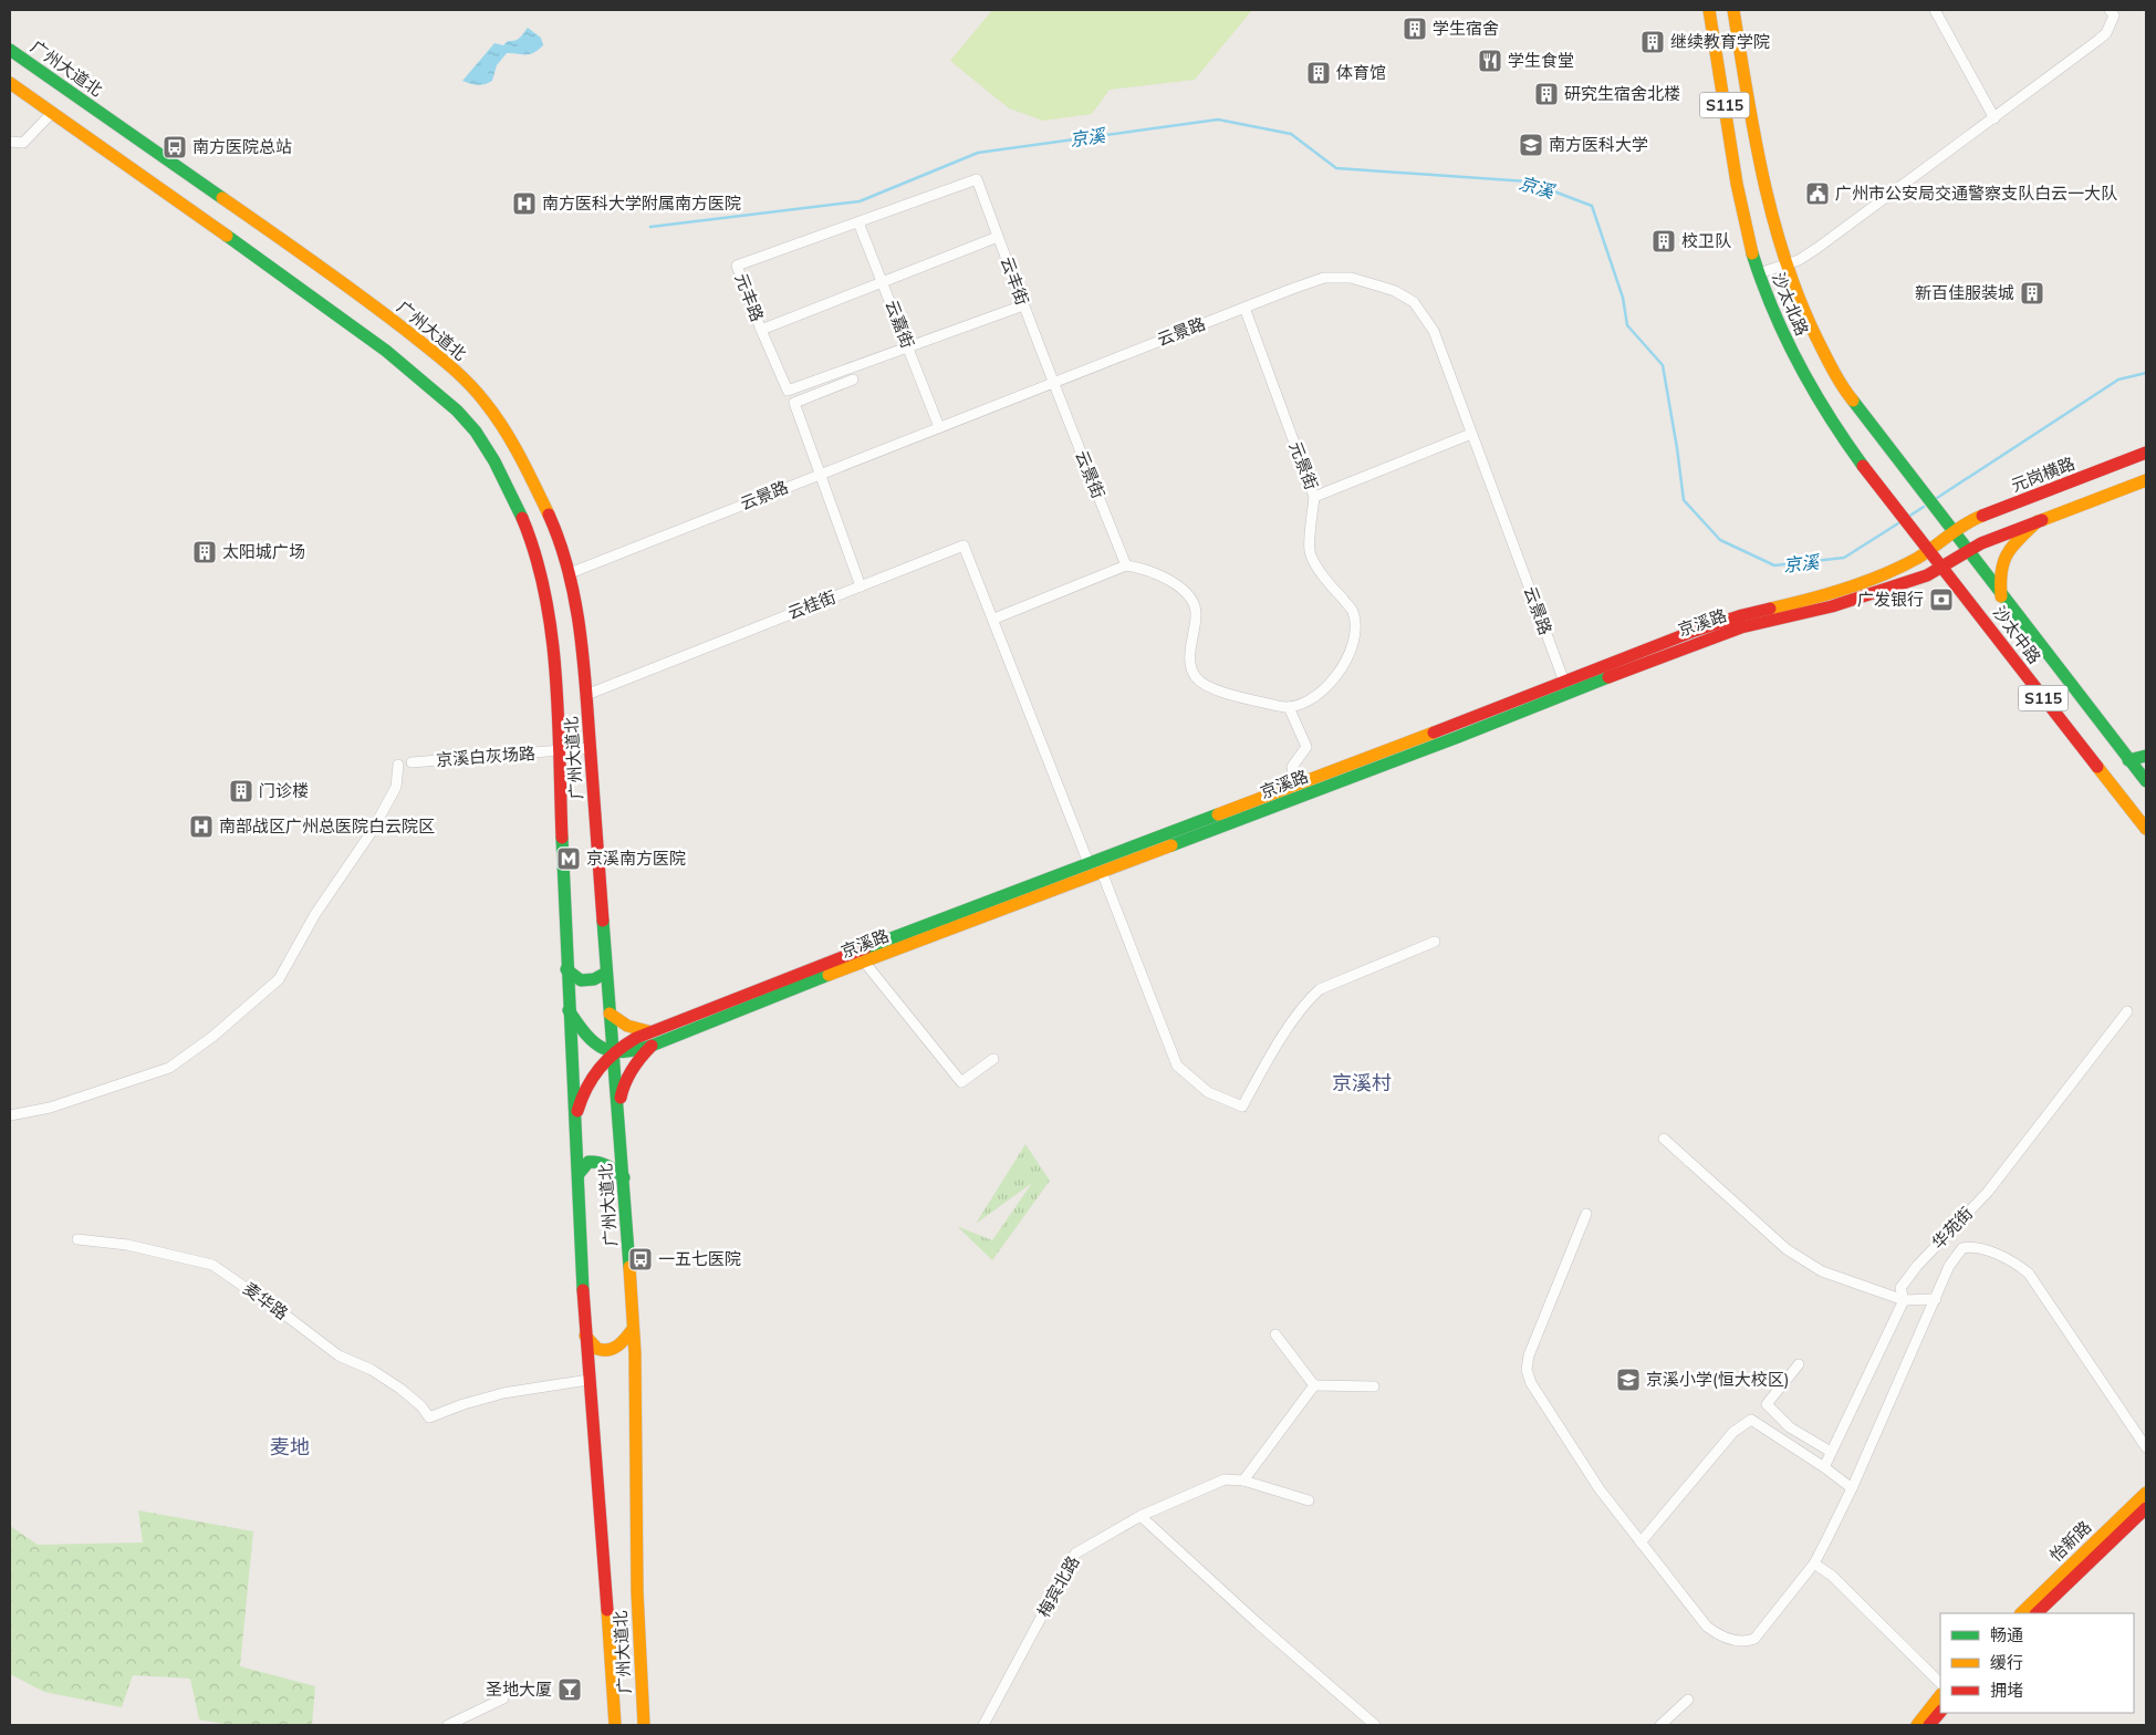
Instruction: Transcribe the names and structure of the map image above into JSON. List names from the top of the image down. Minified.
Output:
{"streets":{"main road":["广州大道北","S115","沙太北路","元岗横路","京溪路","沙太中路","怡新路"],"street":["云丰街","元丰路","云嘉街","云景路","元景街","云景街","云桂街","京溪白灰场路","华苑街","麦华路","梅宾北路"]},"crossings":[["广州大道北","云景路"],["广州大道北","云桂街"],["广州大道北","京溪路"],["广州大道北","京溪白灰场路"],["广州大道北","麦华路"],["云丰街","元丰路"],["云丰街","云景路"],["云丰街","云景街"],["元丰路","云嘉街"],["沙太北路","元岗横路"],["沙太北路","京溪路"],["沙太北路","沙太中路"],["云嘉街","云景路"],["云景路","元景街"],["云景路","云景街"],["云景路","京溪路"],["元岗横路","京溪路"],["云桂街","京溪路"],["京溪路","沙太中路"]],"districts":["京溪村","麦地"],"water":["京溪"],"places":{"building":["学生宿舍","继续教育学院","体育馆","研究生宿舍北楼","校卫队","新百佳服装城","太阳城广场","门诊楼"],"restaurant":["学生食堂"],"school or university":["南方医科大学","京溪小学(恒大校区)"],"bus stop":["南方医院总站","一五七医院"],"public building":["广州市公安局交通警察支队白云一大队"],"hospital":["南方医科大学附属南方医院","南部战区广州总医院白云院区"],"bank":["广发银行"],"metro station":["京溪南方医院"],"bar":["圣地大厦"]},"legend":["畅通","缓行","拥堵"]}
